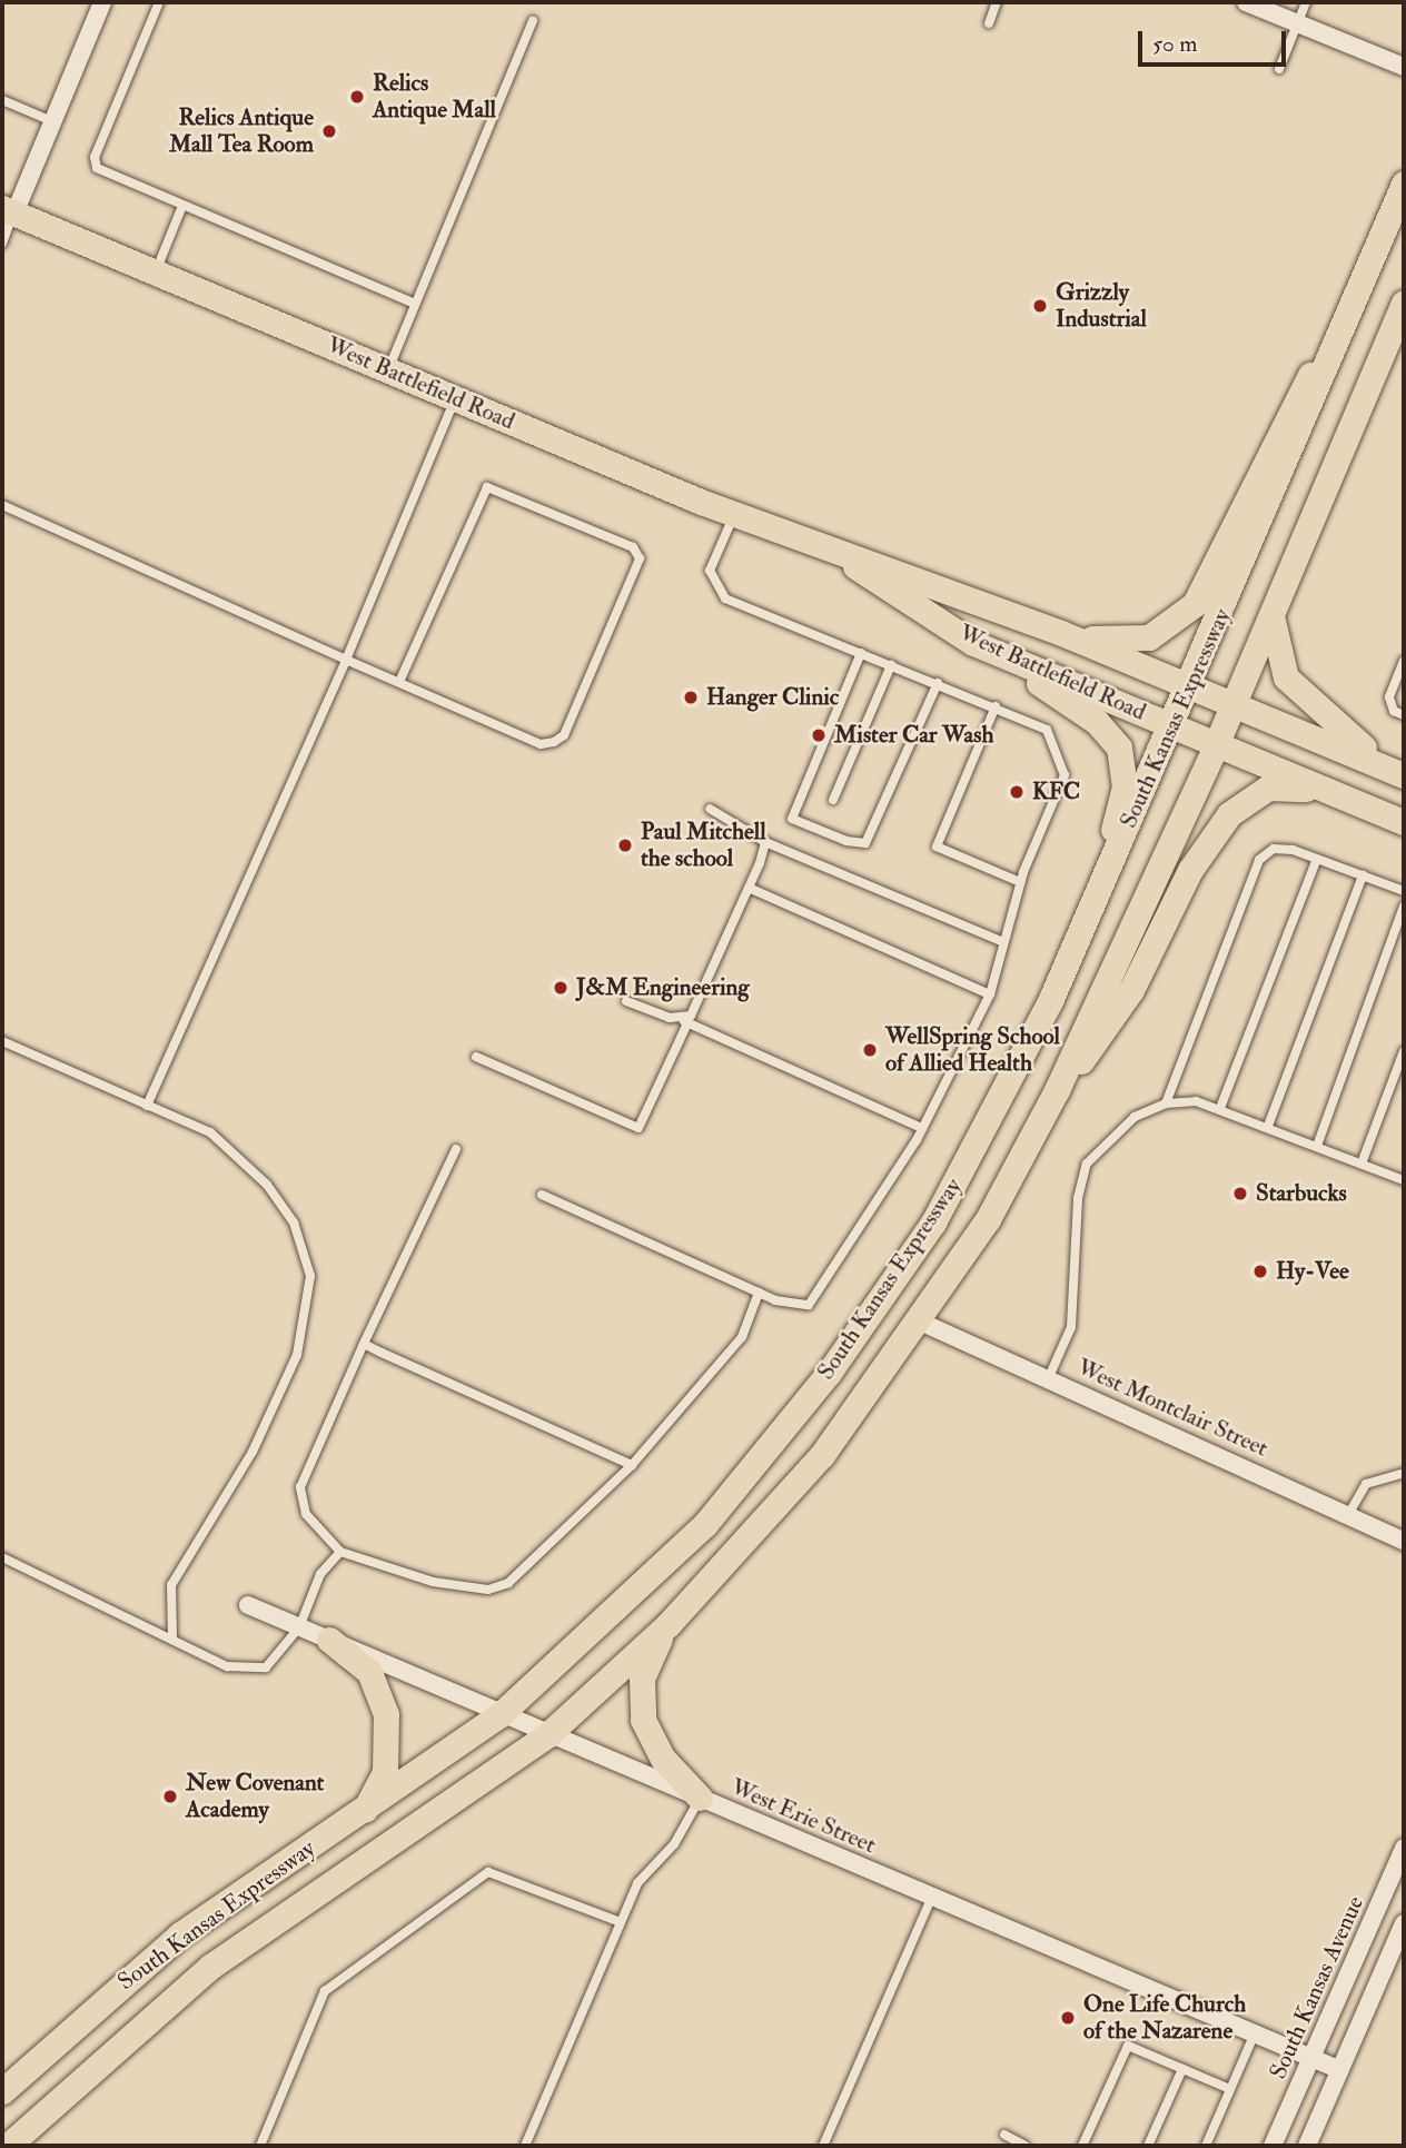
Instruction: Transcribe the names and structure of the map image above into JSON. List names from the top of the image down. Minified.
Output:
{"streets":{"main road":["West Battlefield Road","South Kansas Expressway"],"street":["West Montclair Street","West Erie Street","South Kansas Avenue"]},"crossings":[["West Battlefield Road","South Kansas Expressway"],["South Kansas Expressway","West Montclair Street"],["South Kansas Expressway","West Erie Street"],["West Erie Street","South Kansas Avenue"]],"places":["Relics Antique Mall","Relics Antique Mall Tea Room","Grizzly Industrial","Hanger Clinic","Mister Car Wash","KFC","Paul Mitchell the school","J&M Engineering","WellSpring School of Allied Health","Starbucks","Hy-Vee","New Covenant Academy","One Life Church of the Nazarene"],"scale_bar":"50 m"}
